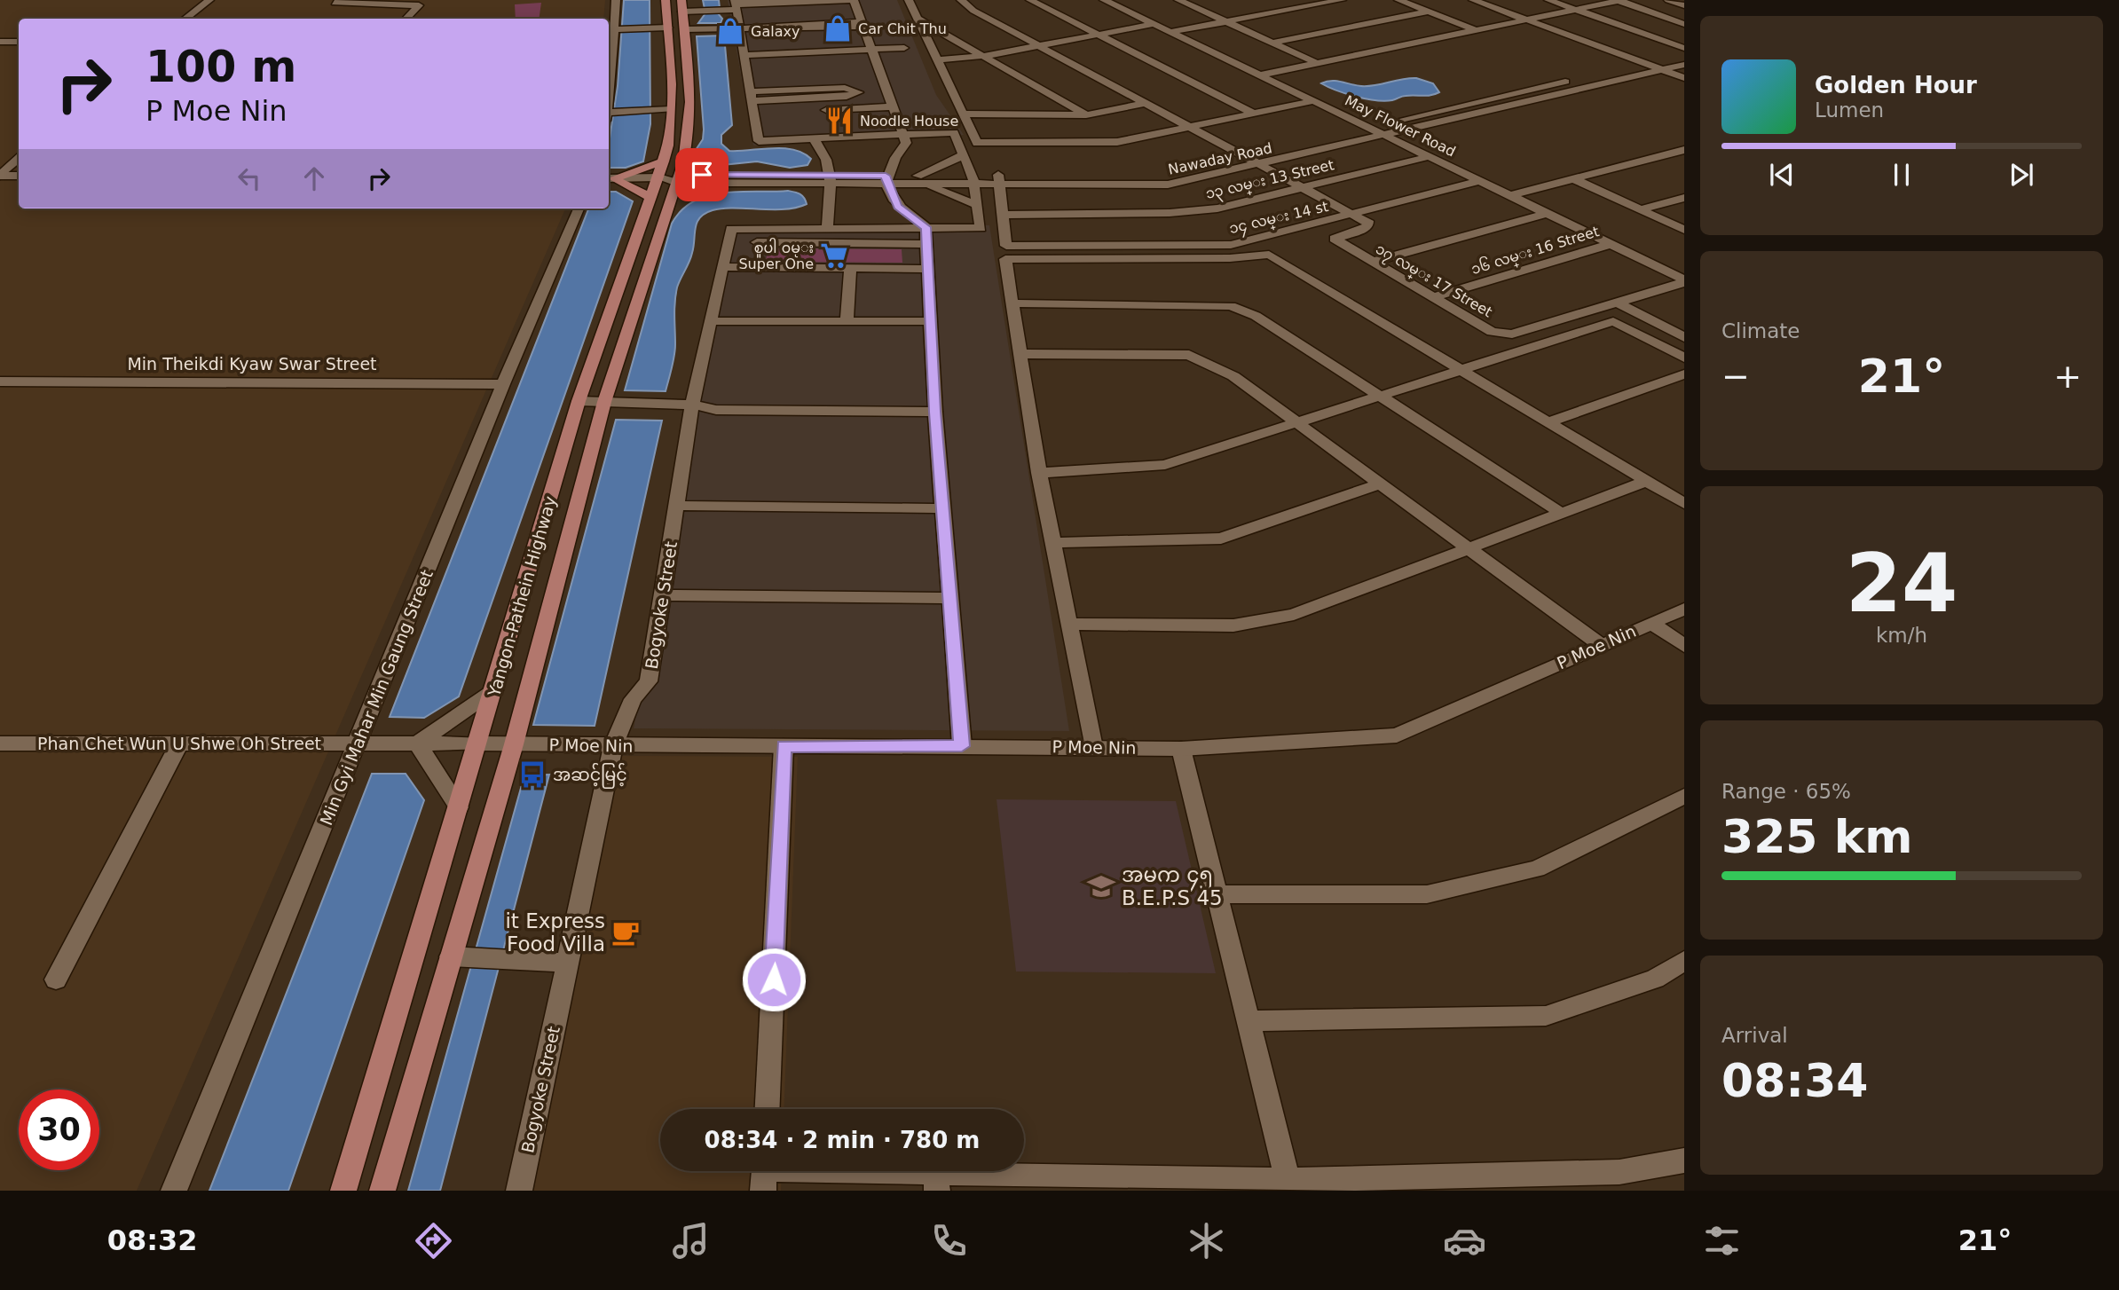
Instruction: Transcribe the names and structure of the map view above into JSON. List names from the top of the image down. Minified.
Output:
{"streets":{"main road":["Yangon-Pathein Highway"],"street":["May Flower Road","Nawaday Road","၁၃ လမ္း 13 Street","၁၄ လမ္း 14 st","၁၆ လမ္း 16 Street","၁၇ လမ္း 17 Street","Min Theikdi Kyaw Swar Street","Bogyoke Street","P Moe Nin","Min Gyi Mahar Min Gaung Street","Phan Chet Wun U Shwe Oh Street"]},"crossings":[["May Flower Road","Nawaday Road"],["May Flower Road","၁၃ လမ္း 13 Street"],["May Flower Road","၁၄ လမ္း 14 st"],["May Flower Road","၁၆ လမ္း 16 Street"],["May Flower Road","၁၇ လမ္း 17 Street"],["Nawaday Road","Yangon-Pathein Highway"],["၁၃ လမ္း 13 Street","၁၄ လမ္း 14 st"],["၁၄ လမ္း 14 st","၁၇ လမ္း 17 Street"],["၁၆ လမ္း 16 Street","၁၇ လမ္း 17 Street"],["Min Theikdi Kyaw Swar Street","Min Gyi Mahar Min Gaung Street"],["Yangon-Pathein Highway","P Moe Nin"],["Bogyoke Street","P Moe Nin"],["P Moe Nin","Phan Chet Wun U Shwe Oh Street"],["Min Gyi Mahar Min Gaung Street","Phan Chet Wun U Shwe Oh Street"]],"places":{"shop":["Car Chit Thu","Galaxy"],"restaurant":["Noodle House"],"supermarket":["စူပါ ၀မ္း Super One"],"bus stop":["အဆင့်မြင့်"],"school or university":["အမက ၄၅ B.E.P.S 45"],"cafe":["it Express Food Villa"]},"page":{"turn":["100 m","P Moe Nin"],"song":["Golden Hour","Lumen"],"tile":["Climate",["24","km/h"],["Range · 65%","325 km"],["Arrival","08:34"]],"heat":["−","21°","+"],"limit":"30","trip":"08:34 · 2 min · 780 m","tabs":["08:32","21°"]}}
